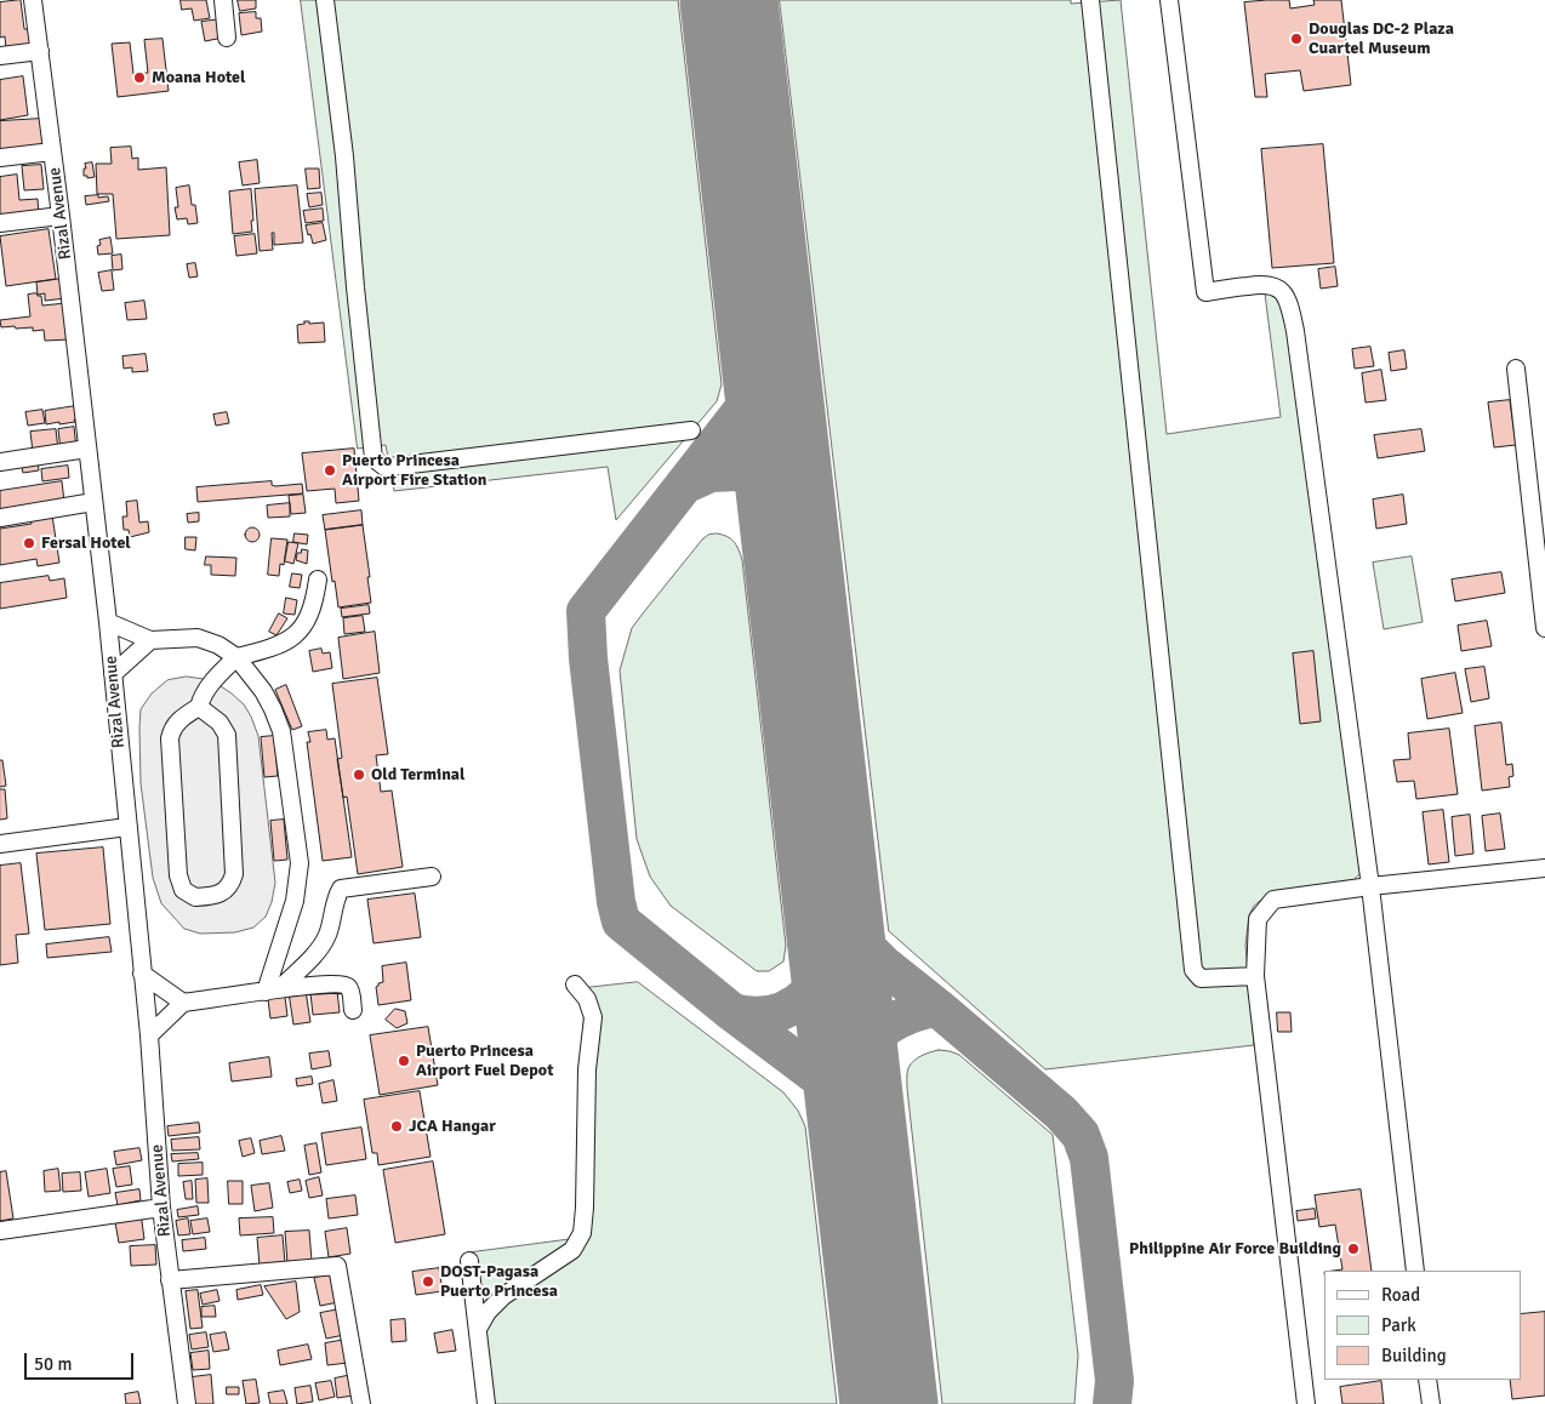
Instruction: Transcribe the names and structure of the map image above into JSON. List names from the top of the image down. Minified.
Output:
{"streets":{"street":["Rizal Avenue"]},"places":["Douglas DC-2 Plaza Cuartel Museum","Moana Hotel","Puerto Princesa Airport Fire Station","Fersal Hotel","Old Terminal","Puerto Princesa Airport Fuel Depot","JCA Hangar","Philippine Air Force Building","DOST-Pagasa Puerto Princesa"],"legend":["Road","Park","Building"],"scale_bar":"50 m"}
